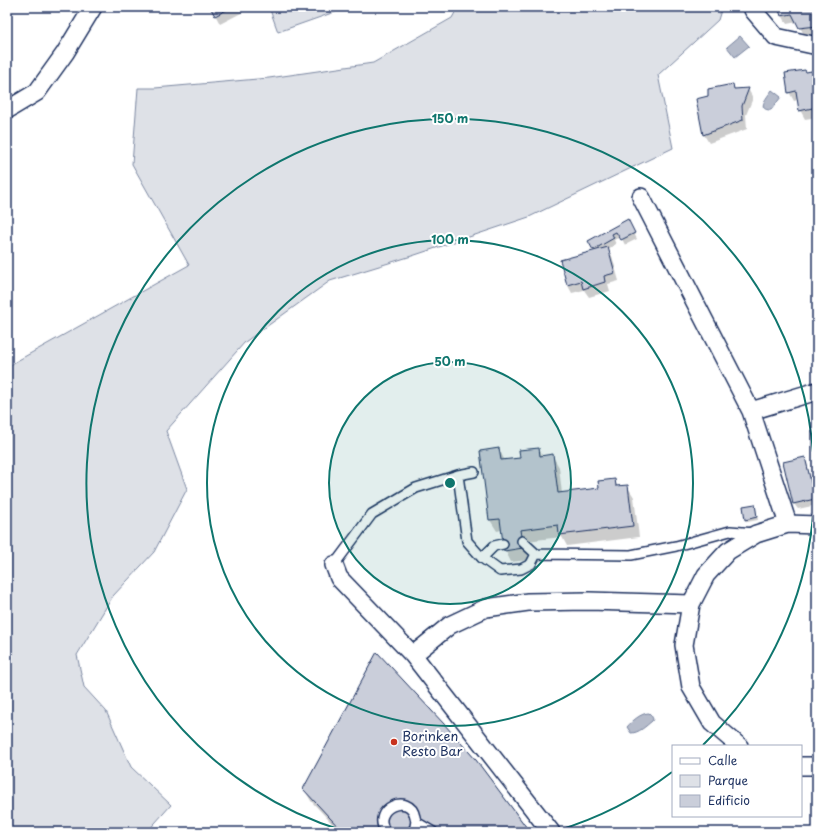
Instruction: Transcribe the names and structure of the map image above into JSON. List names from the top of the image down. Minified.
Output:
{"places":["Borinken Resto Bar"],"legend":["Calle","Parque","Edificio"],"rings":["150 m","100 m","50 m"]}
